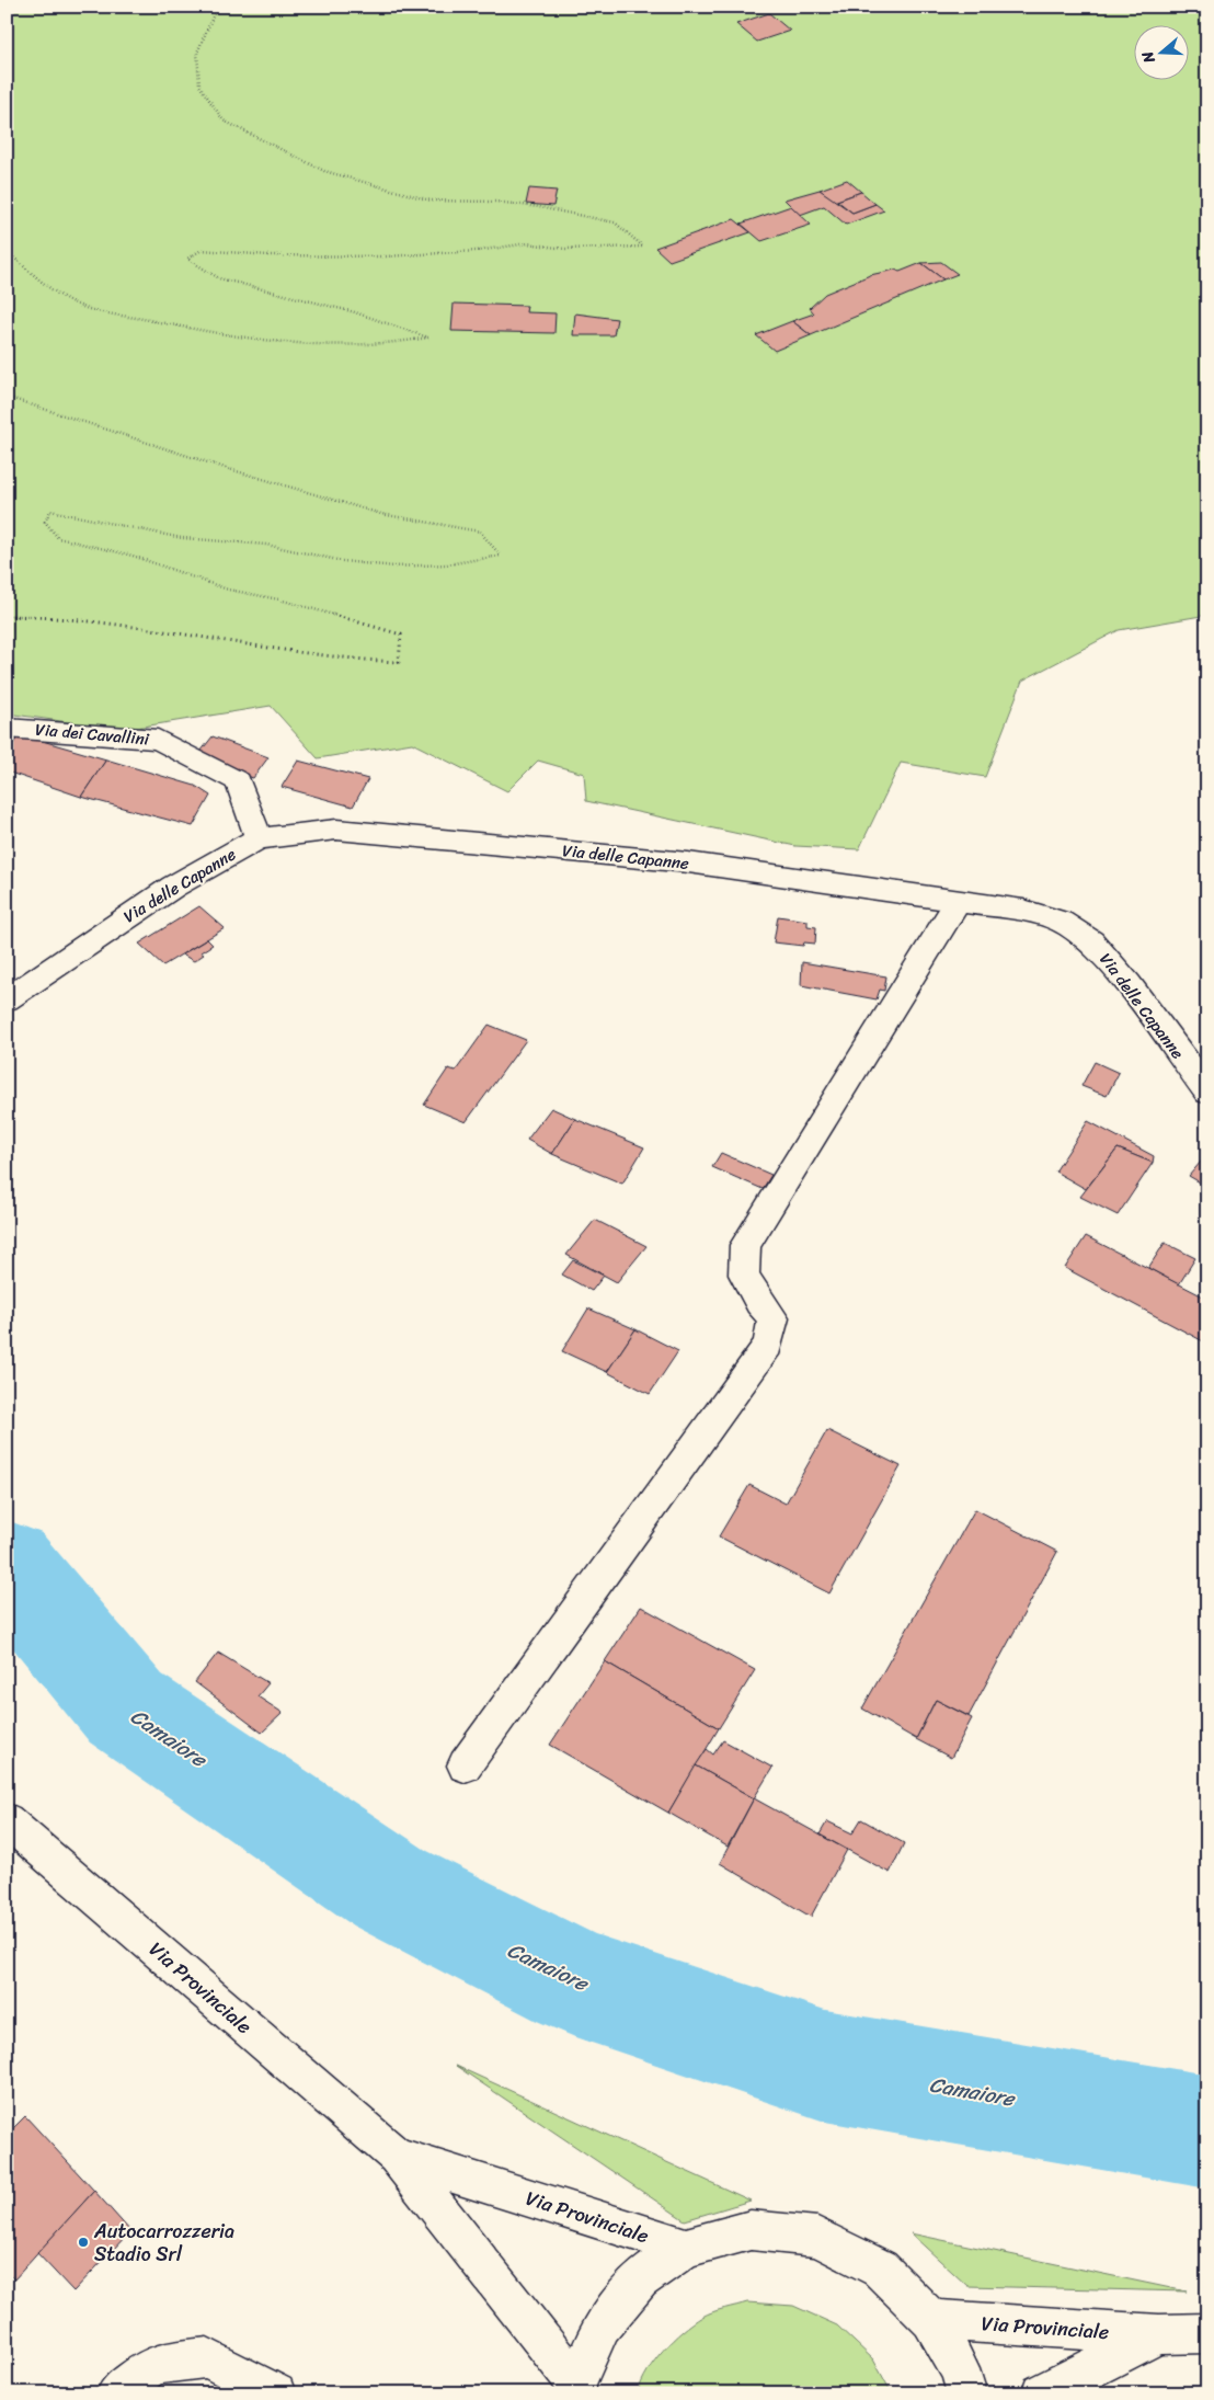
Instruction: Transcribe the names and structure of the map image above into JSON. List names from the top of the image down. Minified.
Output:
{"streets":{"street":["Via dei Cavallini","Via delle Capanne","Via Provinciale"]},"crossings":[["Via dei Cavallini","Via delle Capanne"]],"water":["Camaiore"],"places":["Autocarrozzeria Stadio Srl"],"north":"left"}
